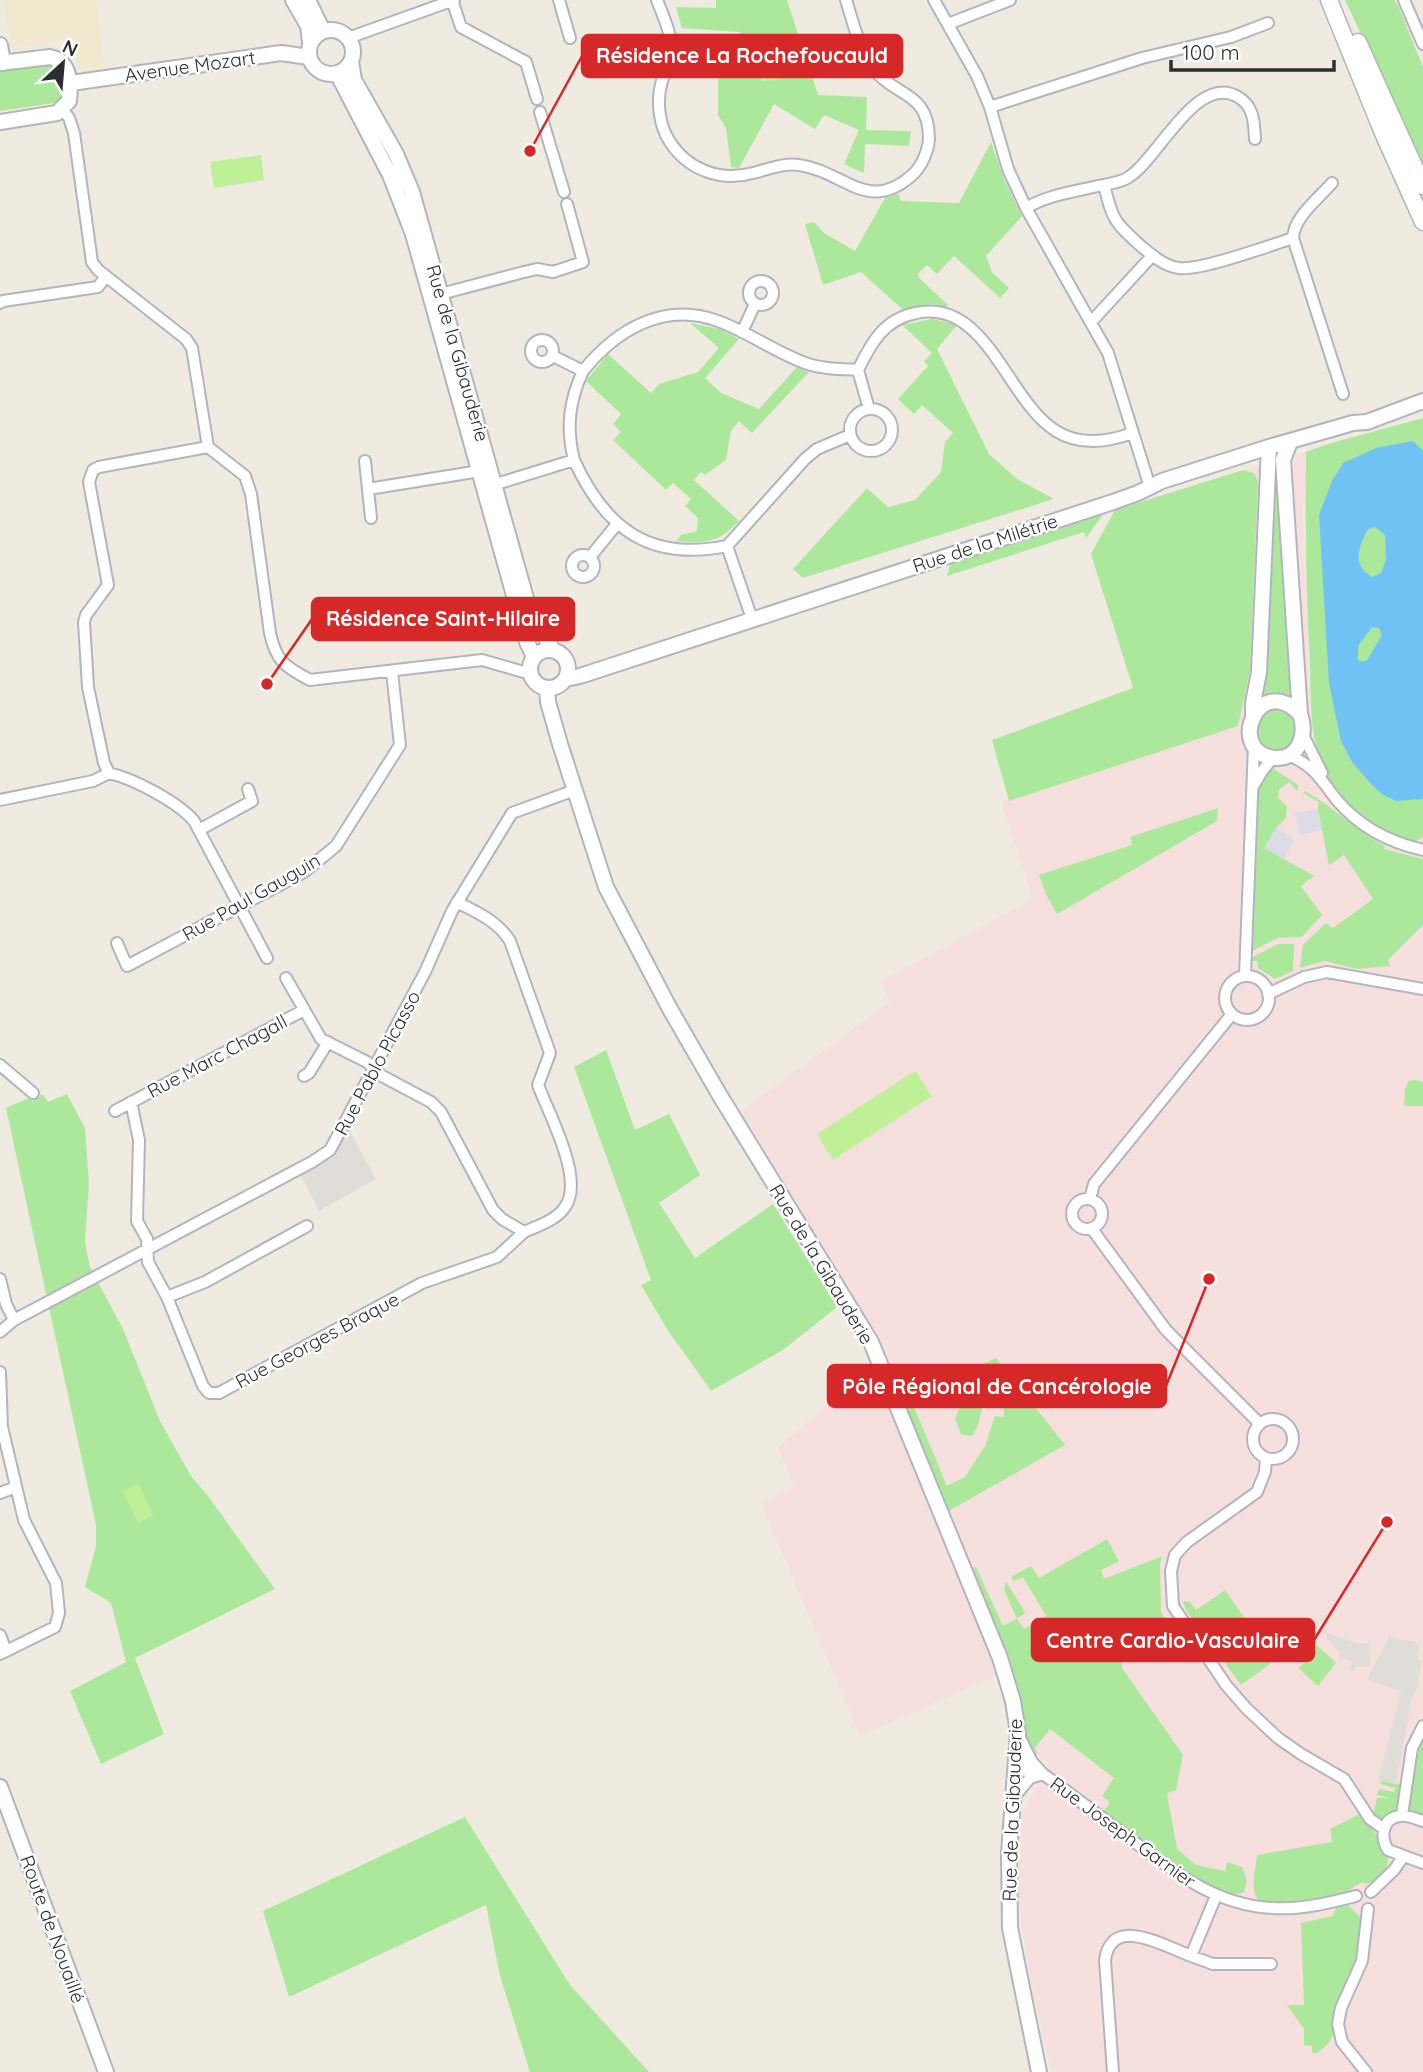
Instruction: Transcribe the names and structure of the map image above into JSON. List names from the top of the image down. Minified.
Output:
{"streets":{"street":["Avenue Mozart","Rue de la Gibauderie","Rue de la Milétrie","Rue Paul Gauguin","Rue Marc Chagall","Rue Pablo Picasso","Rue Georges Braque","Rue Joseph Garnier","Route de Nouaillé"]},"crossings":[["Avenue Mozart","Rue de la Gibauderie"],["Rue de la Gibauderie","Rue de la Milétrie"],["Rue de la Gibauderie","Rue Pablo Picasso"],["Rue de la Gibauderie","Rue Joseph Garnier"],["Rue Marc Chagall","Rue Pablo Picasso"],["Rue Marc Chagall","Rue Georges Braque"],["Rue Pablo Picasso","Rue Georges Braque"]],"places":["Résidence La Rochefoucauld","Résidence Saint-Hilaire","Pôle Régional de Cancérologie","Centre Cardio-Vasculaire"],"scale_bar":"100 m","north":"top right"}
